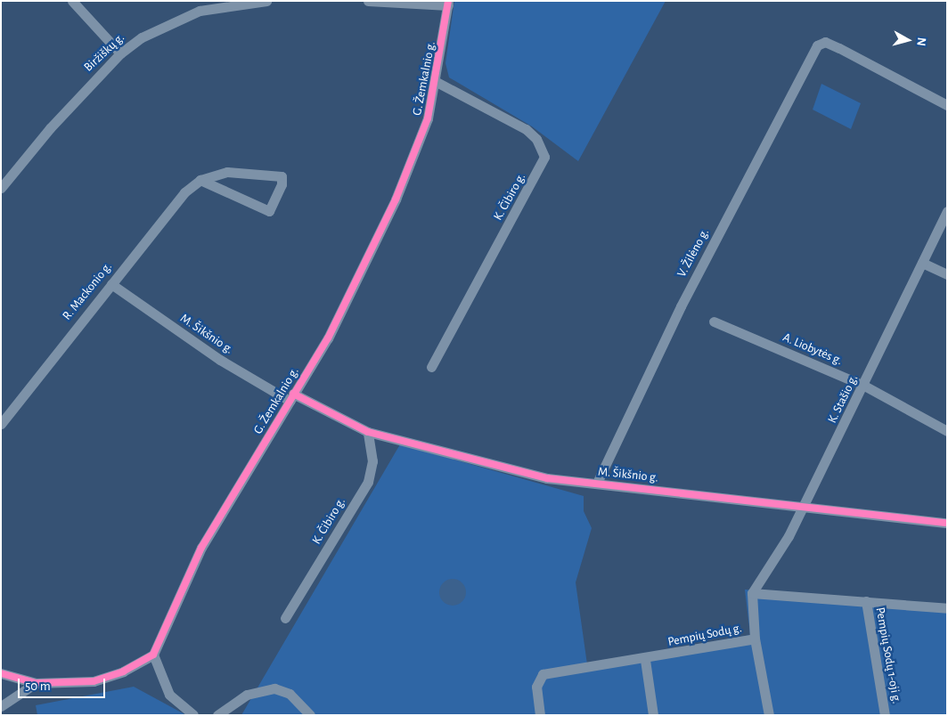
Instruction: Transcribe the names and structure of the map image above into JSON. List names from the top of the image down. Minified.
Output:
{"streets":{"street":["Biržiškų g.","G. Žemkalnio g.","K. Čibiro g.","V. Žilėno g.","R. Mackonio g.","M. Šikšnio g.","A. Liobytės g.","K. Stašio g.","Pempių Sodų g.","Pempių Sodų 1-oji g."]},"crossings":[["G. Žemkalnio g.","K. Čibiro g."],["G. Žemkalnio g.","M. Šikšnio g."],["K. Čibiro g.","M. Šikšnio g."],["V. Žilėno g.","M. Šikšnio g."],["R. Mackonio g.","M. Šikšnio g."],["M. Šikšnio g.","K. Stašio g."],["A. Liobytės g.","K. Stašio g."],["K. Stašio g.","Pempių Sodų g."]],"scale_bar":"50 m","north":"right"}
